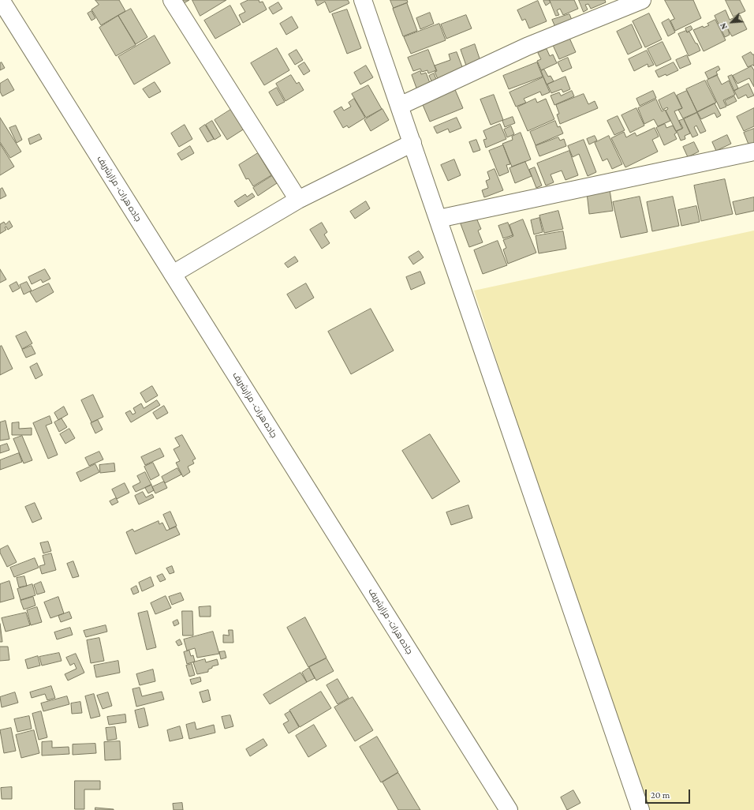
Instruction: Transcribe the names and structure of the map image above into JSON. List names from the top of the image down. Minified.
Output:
{"streets":{"main road":["جاده هرات- مزارشریف"]},"scale_bar":"20 m","north":"bottom left"}
